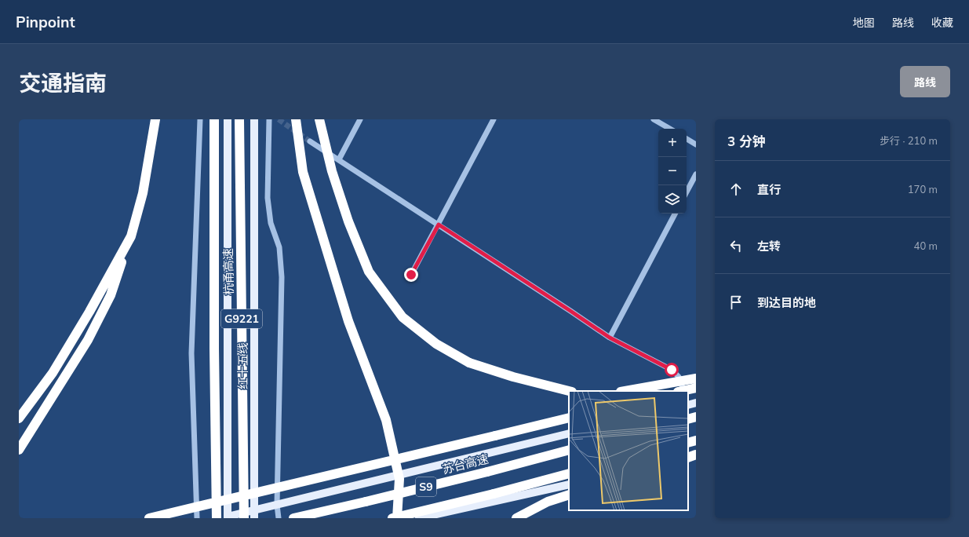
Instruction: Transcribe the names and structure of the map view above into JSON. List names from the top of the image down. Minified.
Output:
{"streets":{"highway":["杭甬高速","G9221","苏台高速","S9"],"main road":["红十五线"]},"page":{"header":"Pinpoint","nav":["地图","路线","收藏"],"title":"交通指南","buttons":"路线","heading":["3 分钟","步行 · 210 m"],"map_buttons":["+","−"],"list":[["直行","170 m"],["左转","40 m"],"到达目的地"]}}
